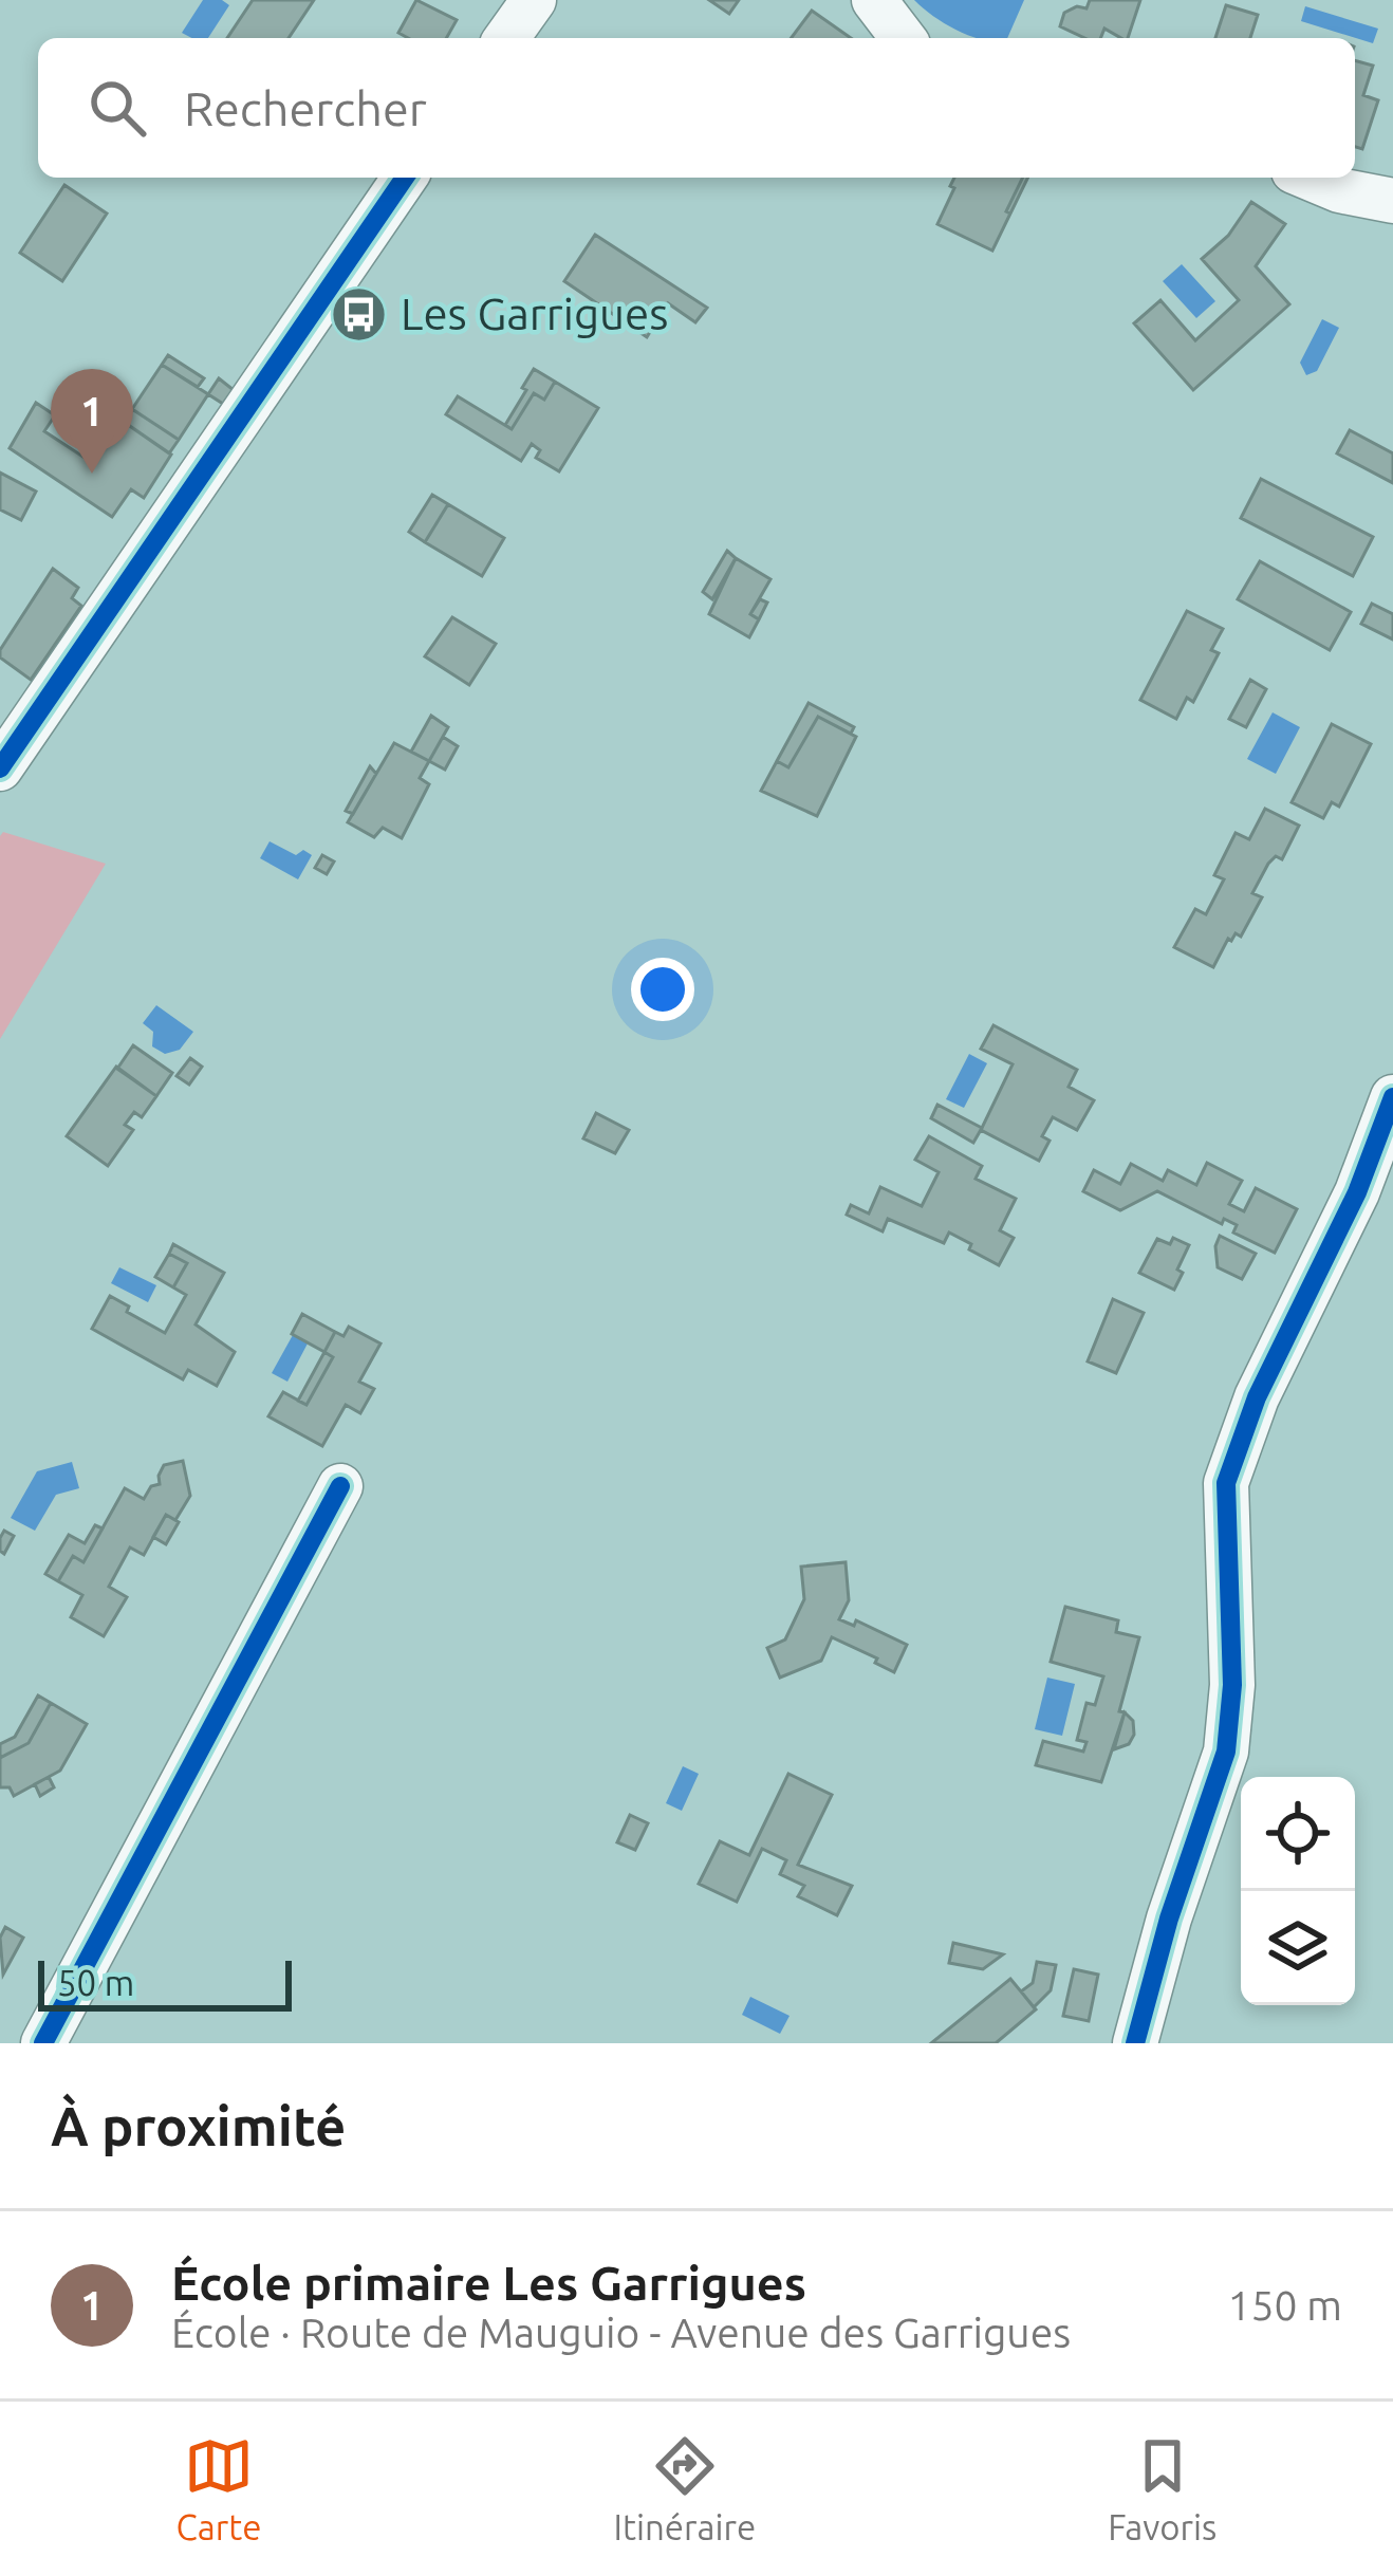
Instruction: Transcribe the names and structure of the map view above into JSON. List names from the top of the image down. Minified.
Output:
{"places":{"bus stop":["Les Garrigues"]},"scale_bar":"50 m","page":{"search":"Rechercher","pins":"1","scale":"50 m","heading":"À proximité","list":[{"mark":"1","name":"École primaire Les Garrigues","note":"École · Route de Mauguio - Avenue des Garrigues","value":"150 m"}],"nav":["Carte","Itinéraire","Favoris"]}}
